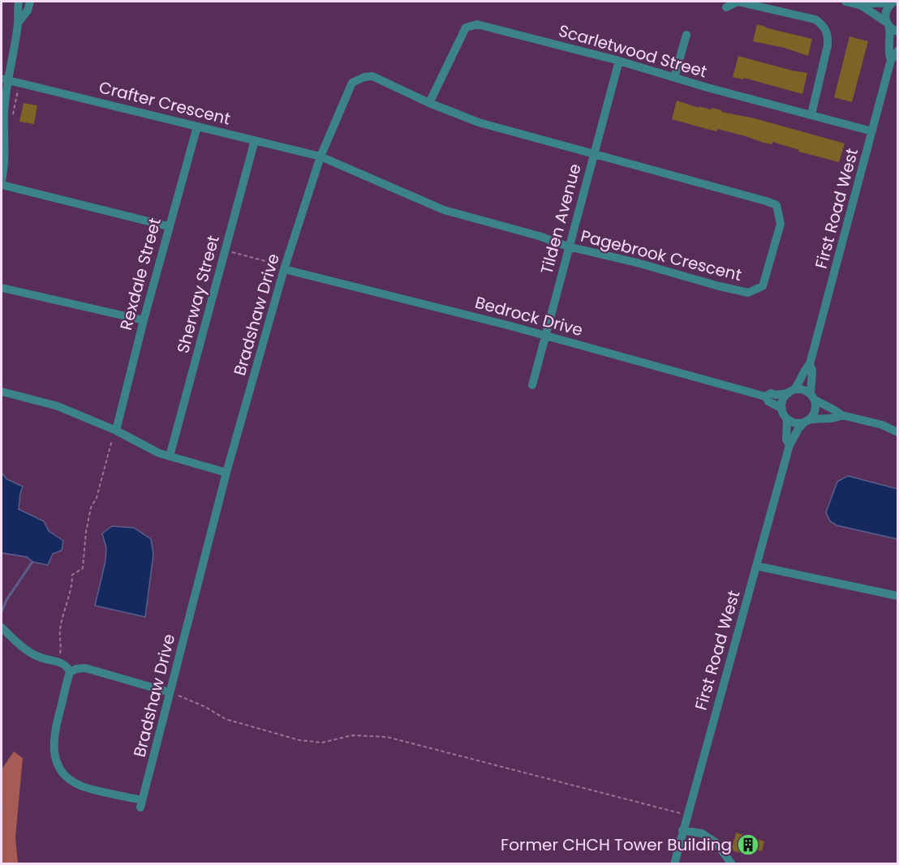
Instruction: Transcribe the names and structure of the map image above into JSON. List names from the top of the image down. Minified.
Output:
{"streets":{"street":["Scarletwood Street","Crafter Crescent","First Road West","Tilden Avenue","Pagebrook Crescent","Rexdale Street","Sherway Street","Bradshaw Drive","Bedrock Drive"]},"crossings":[["Scarletwood Street","First Road West"],["Scarletwood Street","Tilden Avenue"],["Scarletwood Street","Bradshaw Drive"],["Crafter Crescent","Tilden Avenue"],["Crafter Crescent","Pagebrook Crescent"],["Crafter Crescent","Rexdale Street"],["Crafter Crescent","Sherway Street"],["Crafter Crescent","Bradshaw Drive"],["First Road West","Bedrock Drive"],["Tilden Avenue","Pagebrook Crescent"],["Tilden Avenue","Bradshaw Drive"],["Tilden Avenue","Bedrock Drive"],["Pagebrook Crescent","Bradshaw Drive"],["Bradshaw Drive","Bedrock Drive"]],"places":{"building":["Former CHCH Tower Building"]}}
